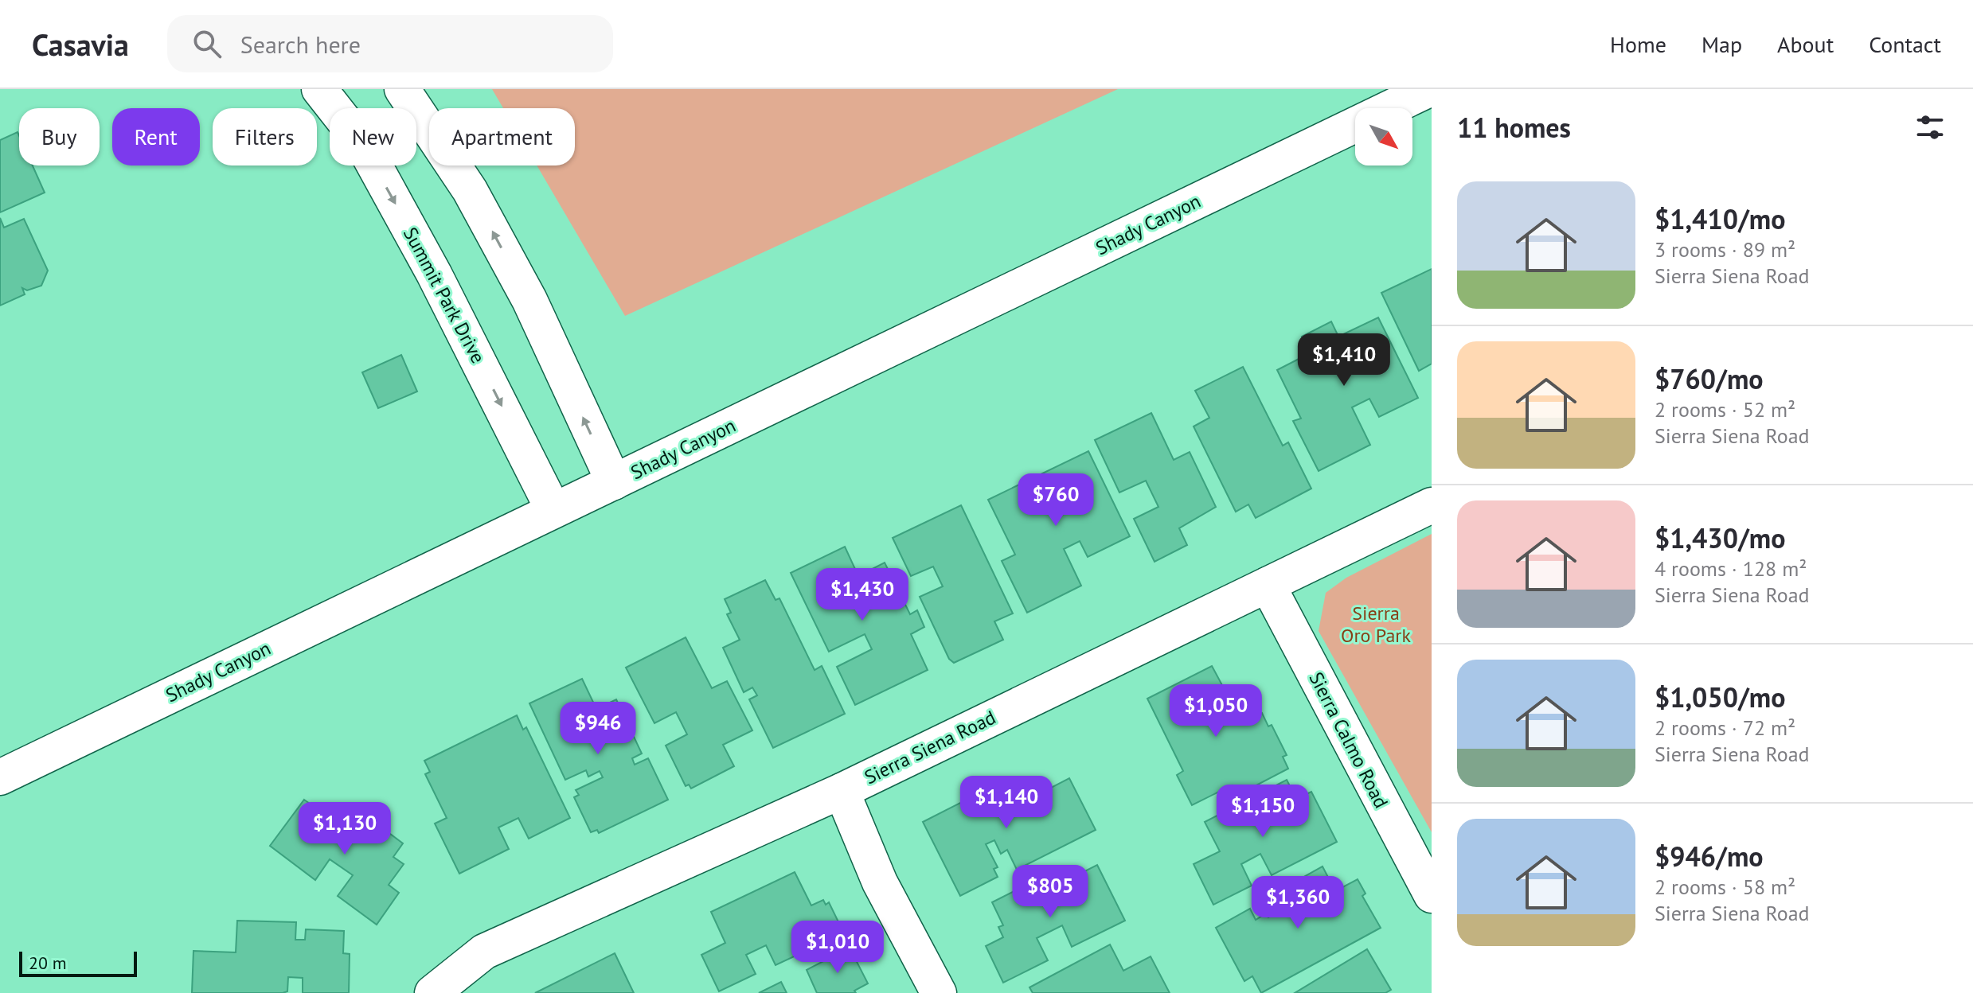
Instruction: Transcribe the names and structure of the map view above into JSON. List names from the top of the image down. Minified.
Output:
{"streets":{"street":["Shady Canyon","Summit Park Drive","Sierra Calmo Road","Sierra Siena Road"]},"crossings":[["Shady Canyon","Summit Park Drive"],["Sierra Calmo Road","Sierra Siena Road"]],"parks":["Sierra Oro Park"],"scale_bar":"20 m","north":"bottom right","page":{"header":"Casavia","search":"Search here","nav":["Home","Map","About","Contact"],"heading":"11 homes","chip":["Buy","Rent","Filters","New","Apartment"],"list":[{"name":"$1,410/mo","note":"3 rooms · 89 m² · Sierra Siena Road"},{"name":"$760/mo","note":"2 rooms · 52 m² · Sierra Siena Road"},{"name":"$1,430/mo","note":"4 rooms · 128 m² · Sierra Siena Road"},{"name":"$1,050/mo","note":"2 rooms · 72 m² · Sierra Siena Road"},{"name":"$946/mo","note":"2 rooms · 58 m² · Sierra Siena Road"}],"price":["$1,410","$760","$1,430","$1,050","$946","$1,140","$1,150","$1,130","$805","$1,360","$1,010"],"scale":"20 m"}}
